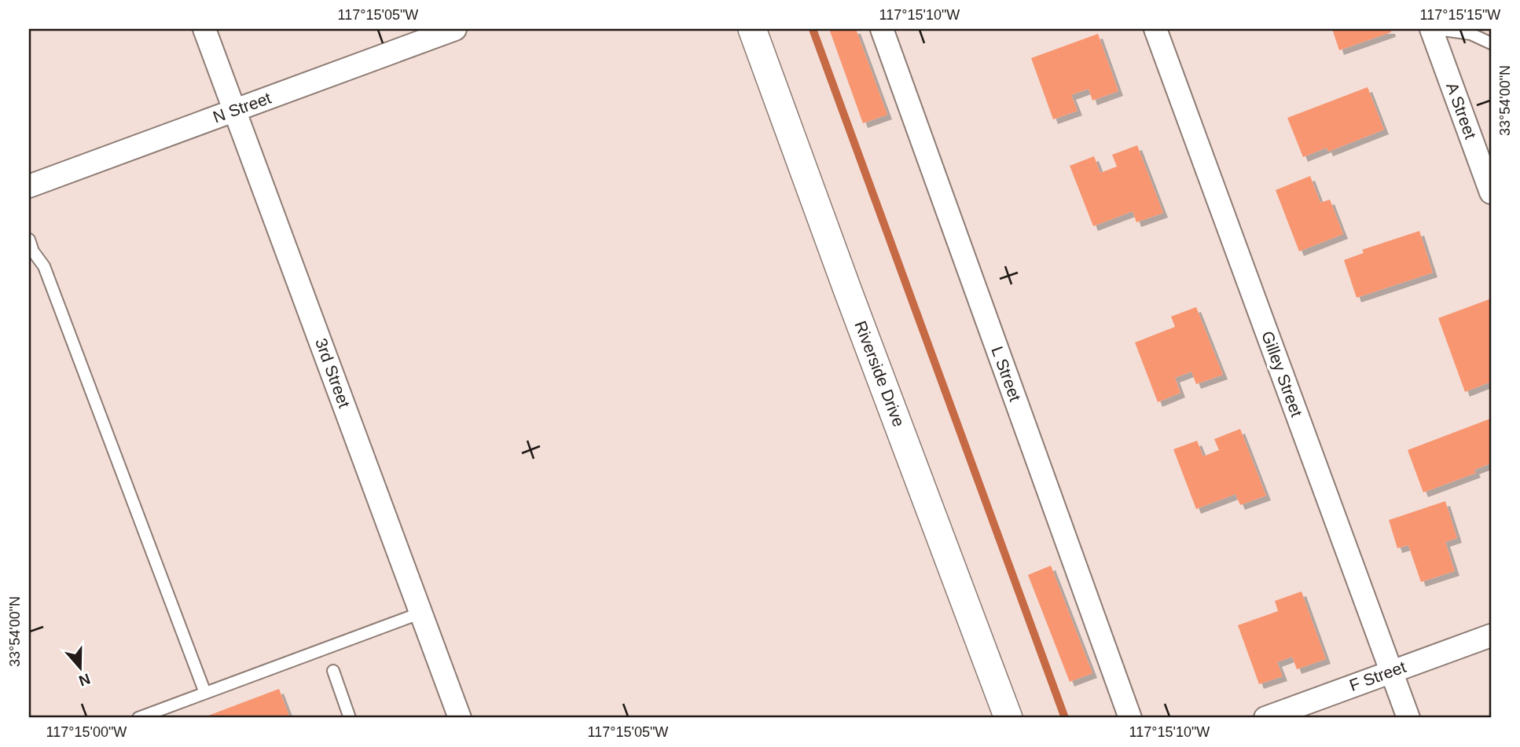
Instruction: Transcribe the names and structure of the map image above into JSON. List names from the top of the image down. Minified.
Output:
{"streets":{"street":["N Street","A Street","3rd Street","Riverside Drive","L Street","Gilley Street","F Street"]},"crossings":[["N Street","3rd Street"],["Gilley Street","F Street"]],"north":"bottom","coordinates":["117°15'05\"W","117°15'10\"W","117°15'15\"W","33°54'00\"N","117°15'00\"W"]}
